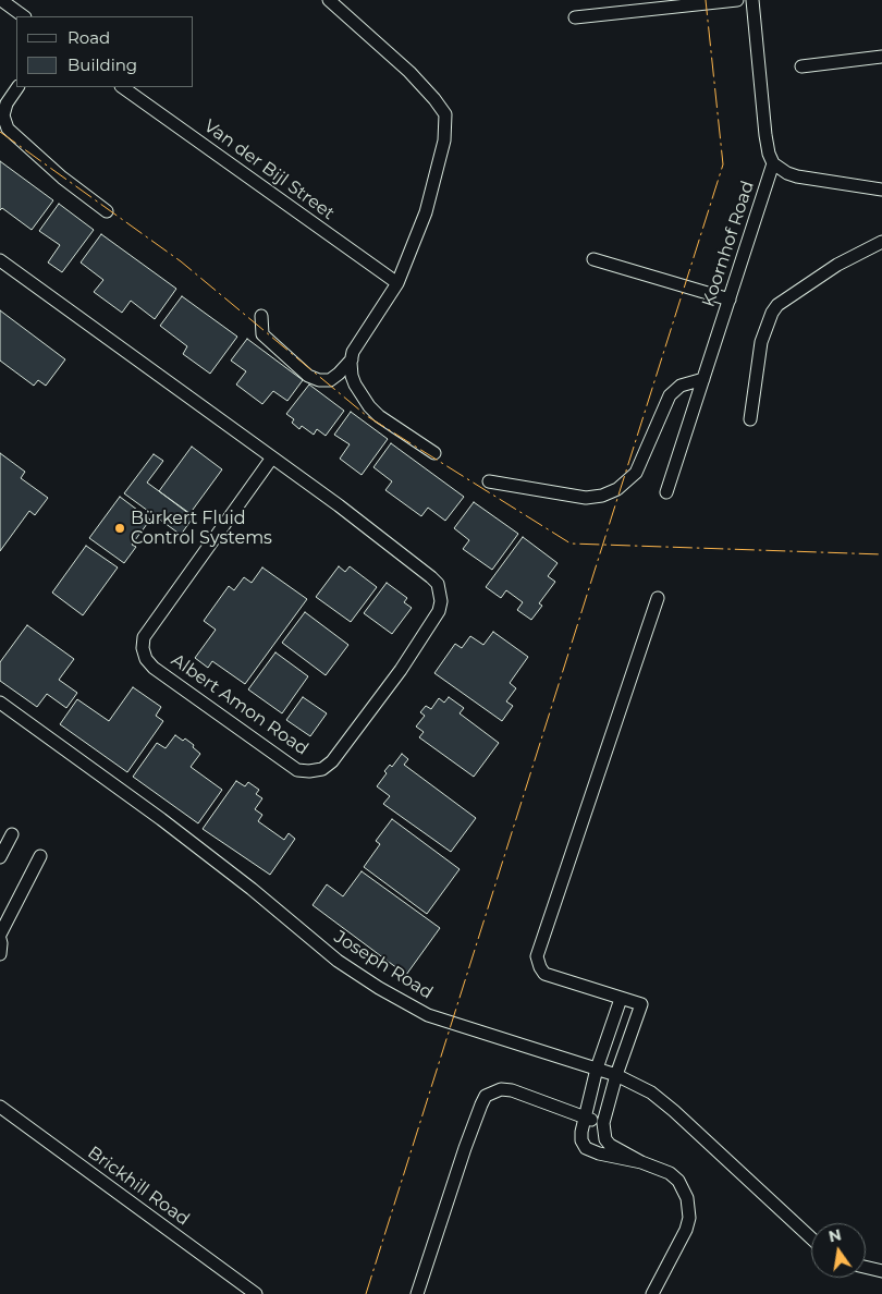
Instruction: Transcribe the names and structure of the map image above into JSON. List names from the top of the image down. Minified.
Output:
{"streets":{"street":["Van der Bijl Street","Koornhof Road","Albert Amon Road","Joseph Road","Brickhill Road"]},"places":["Bürkert Fluid Control Systems"],"legend":["Road","Building"],"north":"top"}
